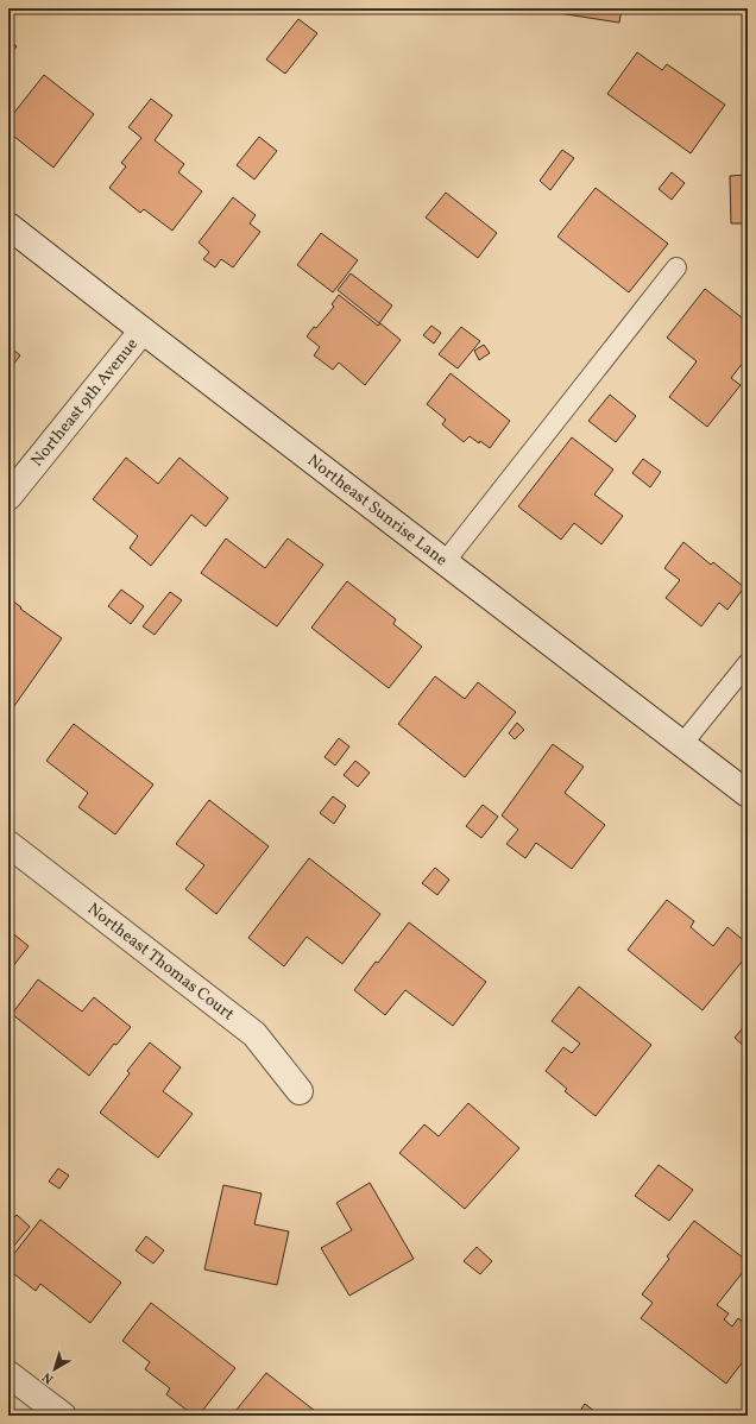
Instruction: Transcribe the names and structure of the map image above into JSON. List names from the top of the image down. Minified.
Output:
{"streets":{"street":["Northeast 9th Avenue","Northeast Sunrise Lane","Northeast Thomas Court"]},"crossings":[["Northeast 9th Avenue","Northeast Sunrise Lane"]],"north":"bottom left"}
